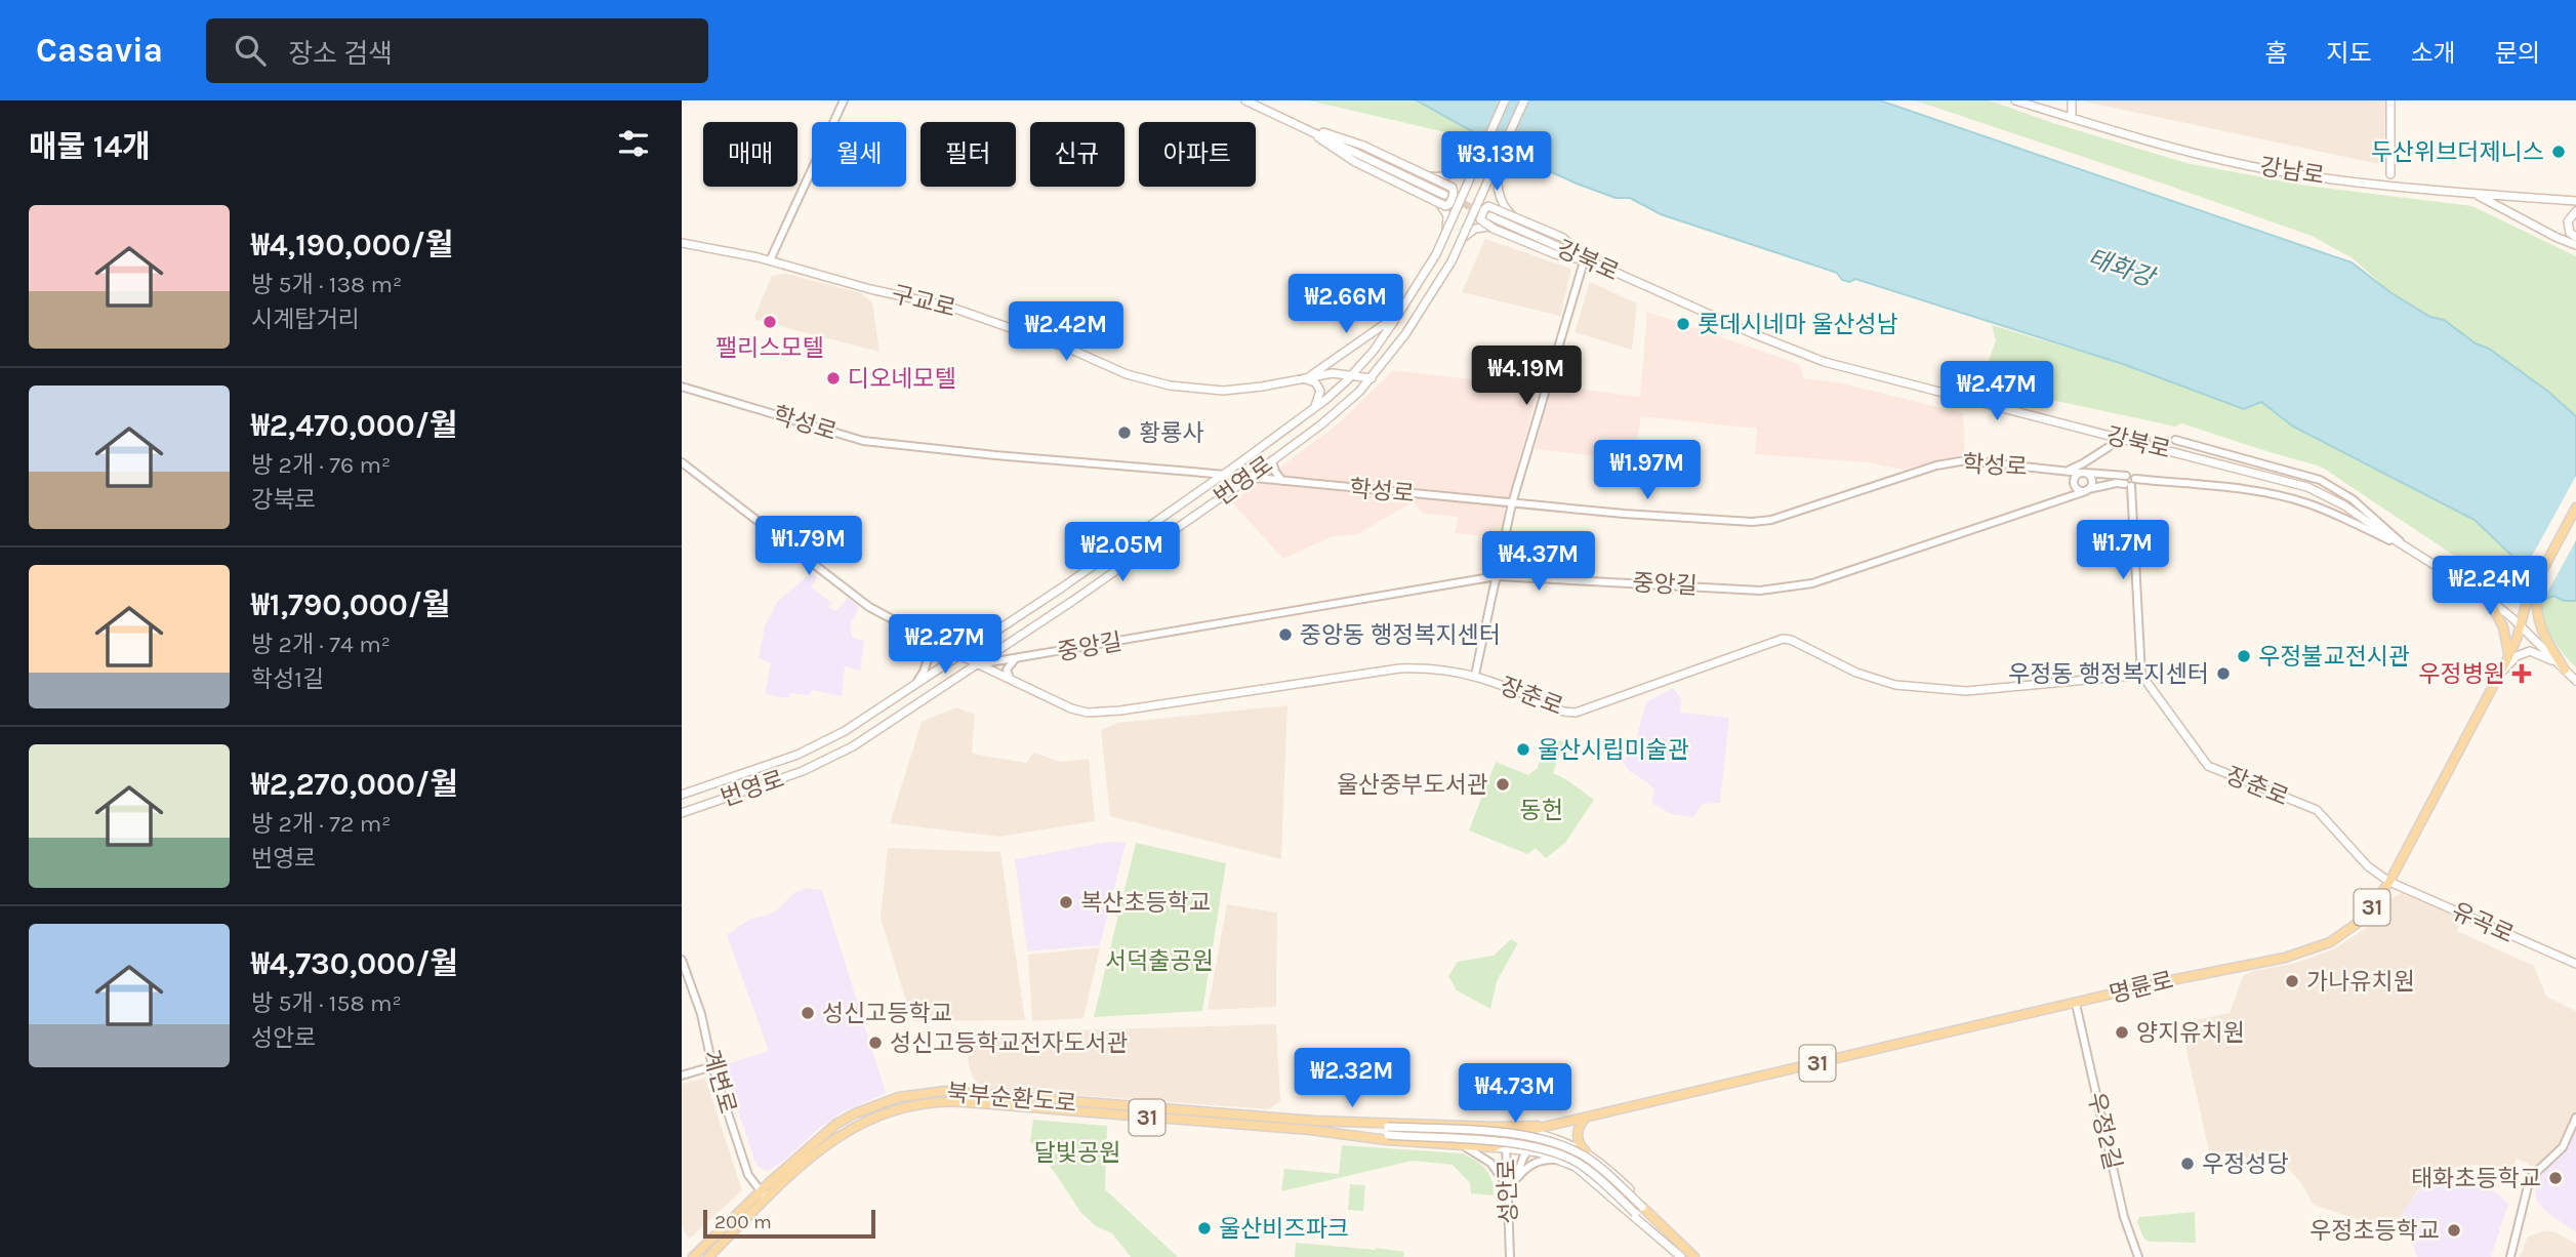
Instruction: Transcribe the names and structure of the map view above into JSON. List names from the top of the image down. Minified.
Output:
{"streets":{"main road":["강남로","강북로","구교로","번영로","장춘로","31","유곡로","명륜로","북부순환도로"],"street":["학성로","중앙길","계변로","우정2길","성안로"]},"crossings":[["강북로","명륜로"],["구교로","번영로"],["학성로","번영로"],["학성로","중앙길"],["번영로","중앙길"],["번영로","장춘로"],["중앙길","장춘로"],["장춘로","유곡로"],["장춘로","명륜로"],["유곡로","명륜로"],["명륜로","우정2길"],["계변로","북부순환도로"]],"water":["태화강"],"parks":["동헌","서덕출공원","달빛공원"],"places":{"other":["두산위브더제니스","팰리스모텔","롯데시네마 울산성남","디오네모텔","황룡사","중앙동 행정복지센터","우정불교전시관","우정동 행정복지센터","울산시립미술관","울산중부도서관","복산초등학교","가나유치원","성신고등학교","양지유치원","성신고등학교전자도서관","우정성당","태화초등학교","울산비즈파크","우정초등학교"],"health":["우정병원"]},"scale_bar":"200 m","page":{"header":"Casavia","search":"장소 검색","nav":["홈","지도","소개","문의"],"heading":"매물 14개","chip":["매매","월세","필터","신규","아파트"],"price":["₩3.13M","₩2.66M","₩2.42M","₩4.19M","₩2.47M","₩1.97M","₩1.79M","₩1.7M","₩2.05M","₩4.37M","₩2.24M","₩2.27M","₩2.32M","₩4.73M"],"list":[{"name":"₩4,190,000/월","note":"방 5개 · 138 m² · 시계탑거리"},{"name":"₩2,470,000/월","note":"방 2개 · 76 m² · 강북로"},{"name":"₩1,790,000/월","note":"방 2개 · 74 m² · 학성1길"},{"name":"₩2,270,000/월","note":"방 2개 · 72 m² · 번영로"},{"name":"₩4,730,000/월","note":"방 5개 · 158 m² · 성안로"}],"scale":"200 m"}}
